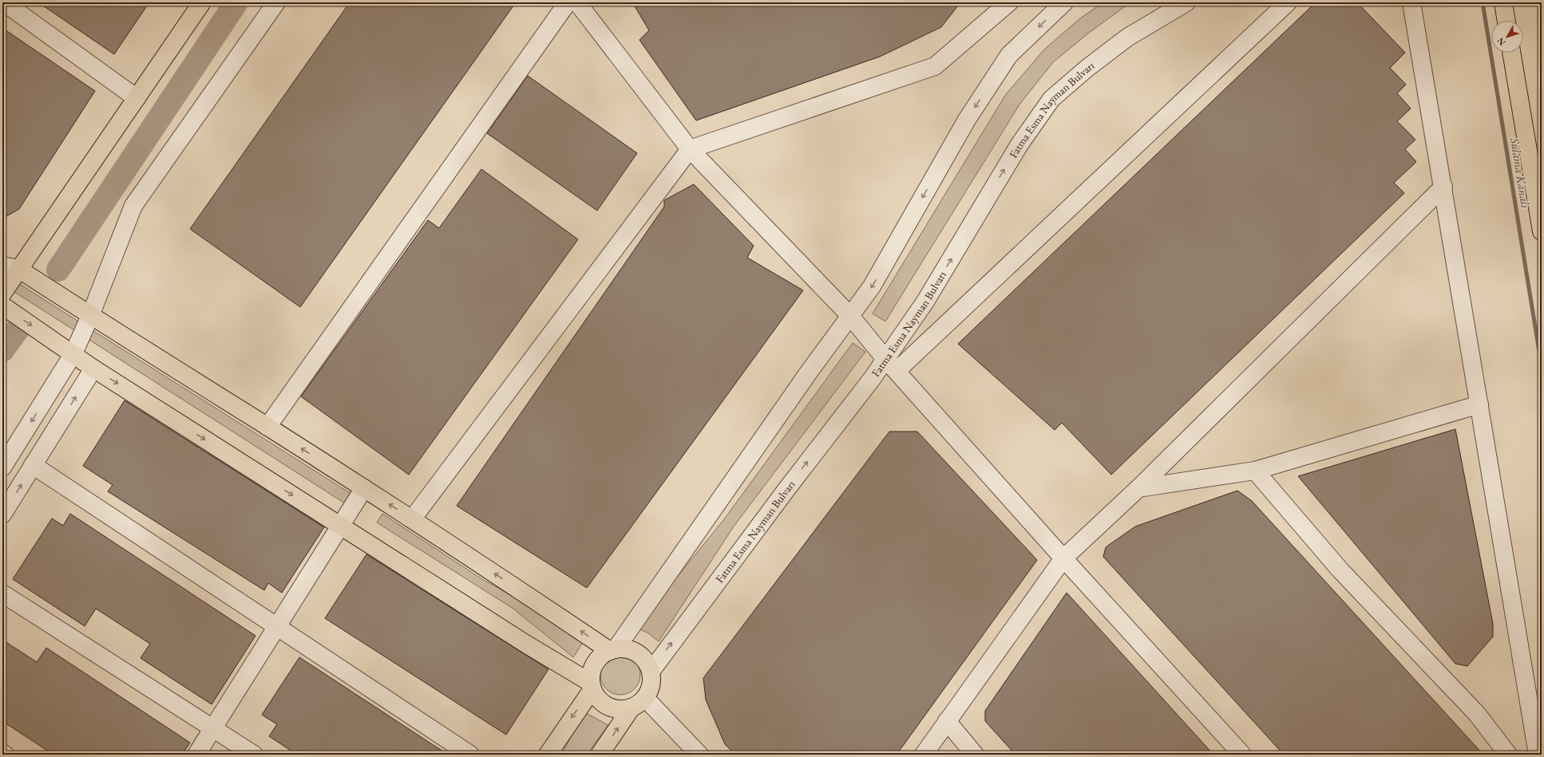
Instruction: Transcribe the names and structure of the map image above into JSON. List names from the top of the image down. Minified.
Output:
{"streets":{"street":["Fatma Esma Nayman Bulvarı"]},"water":["Sulama Kanalı"],"north":"bottom left"}
